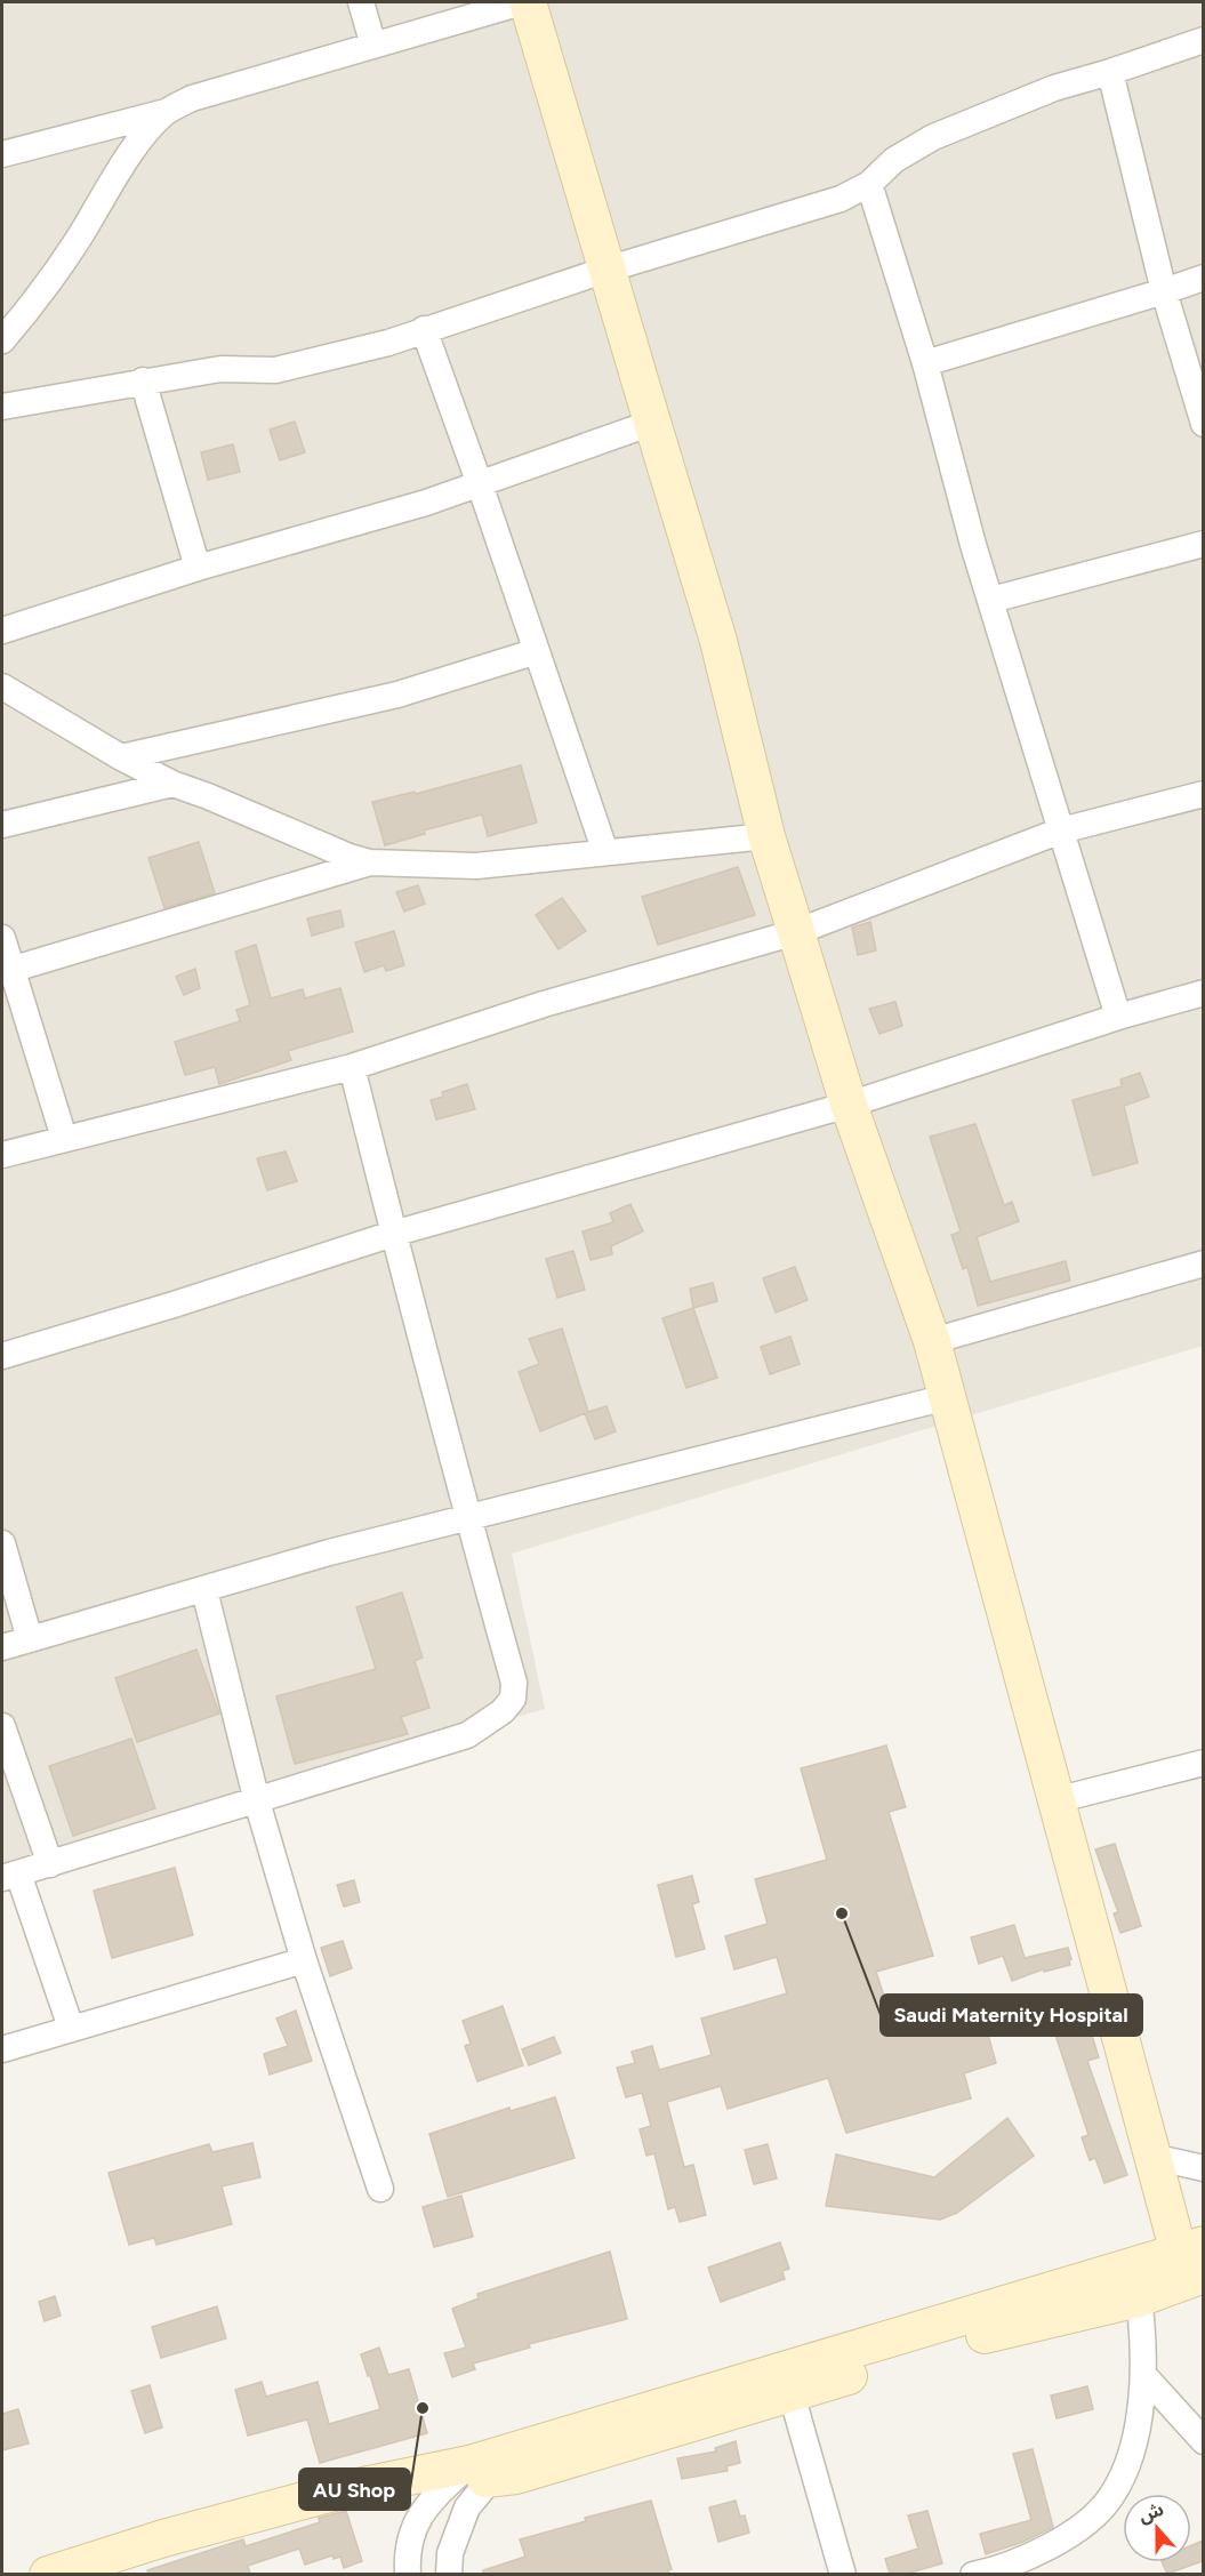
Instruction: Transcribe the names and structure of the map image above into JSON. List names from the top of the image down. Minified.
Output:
{"places":["Saudi Maternity Hospital","AU Shop"],"north":"top"}
